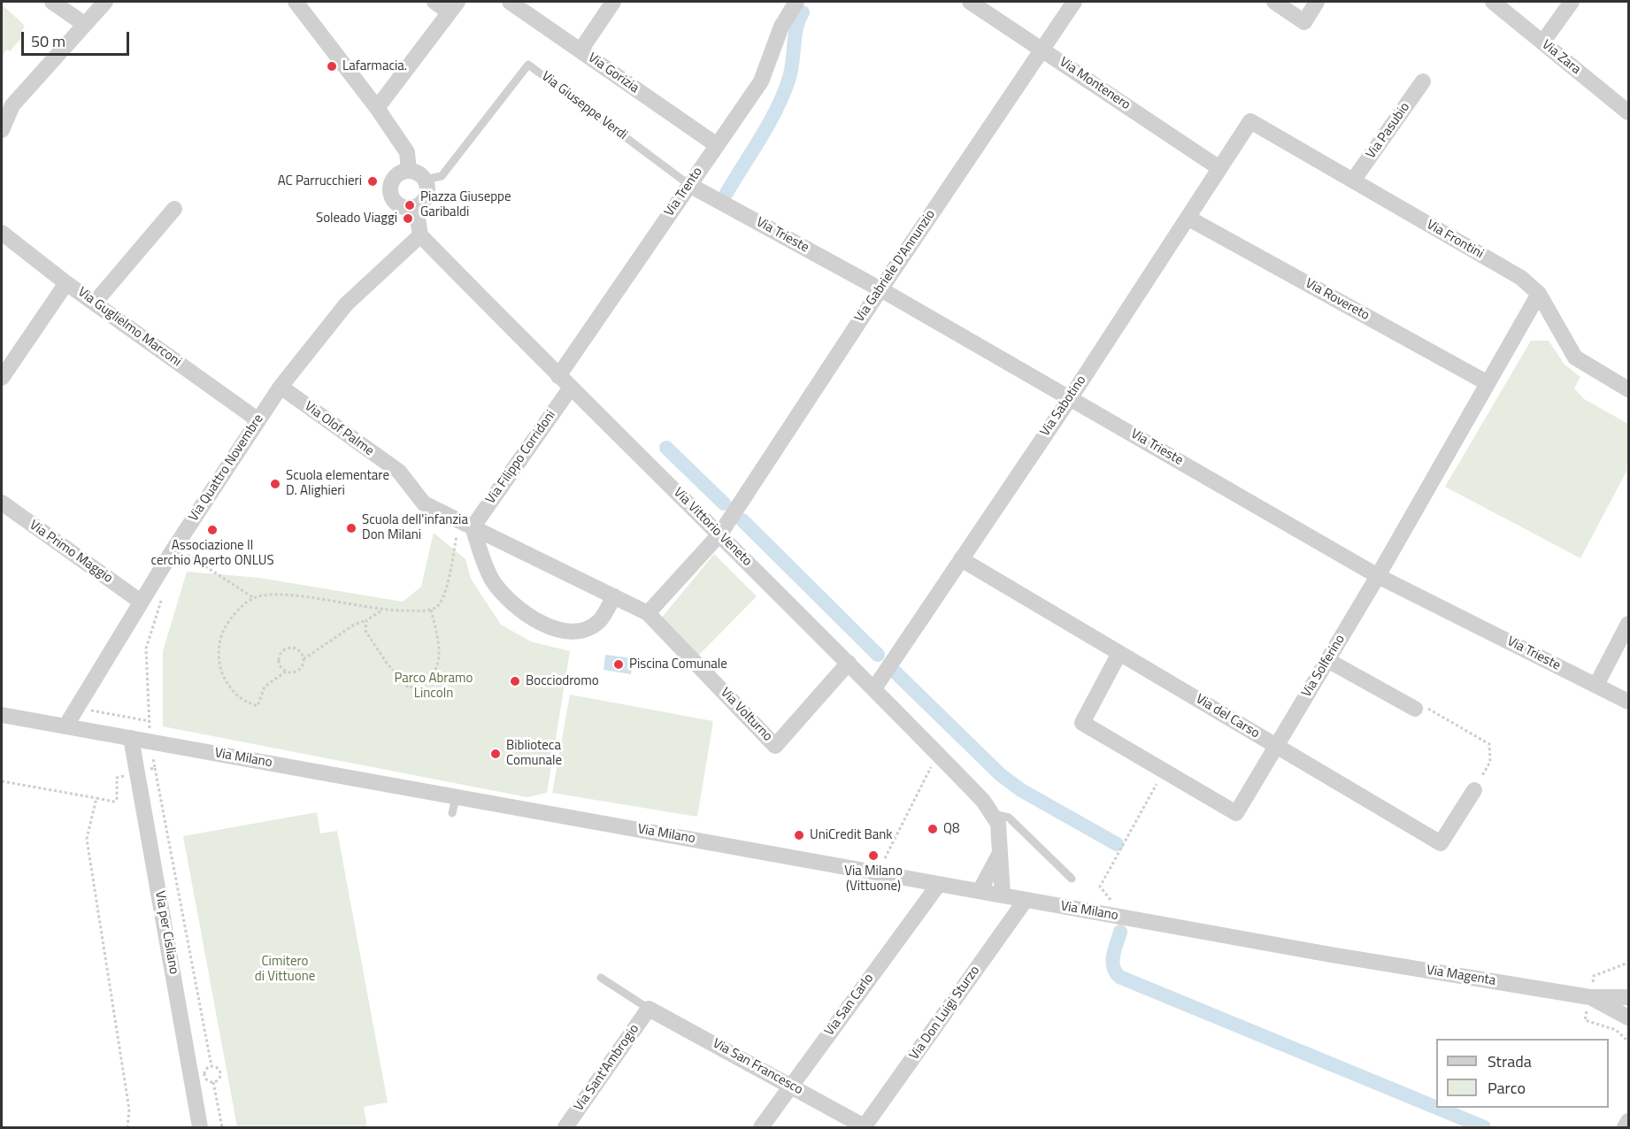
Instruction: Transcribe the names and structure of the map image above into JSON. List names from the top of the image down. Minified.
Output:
{"streets":{"street":["Via Zara","Via Gorizia","Via Montenero","Via Pasubio","Via Trento","Via Trieste","Via Frontini","Via Gabriele D'Annunzio","Via Rovereto","Via Guglielmo Marconi","Via Sabotino","Via Olof Palme","Via Filippo Corridoni","Via Quattro Novembre","Via Vittorio Veneto","Via Primo Maggio","Via Solferino","Via Volturno","Via del Carso","Via Milano","Via per Cisliano","Via Magenta","Via San Carlo","Via Don Luigi Sturzo","Via San Francesco","Via Sant'Ambrogio"],"lane":["Via Giuseppe Verdi"]},"crossings":[["Via Gorizia","Via Trento"],["Via Montenero","Via Gabriele D'Annunzio"],["Via Montenero","Via Sabotino"],["Via Giuseppe Verdi","Via Trento"],["Via Giuseppe Verdi","Via Trieste"],["Via Pasubio","Via Frontini"],["Via Trento","Via Trieste"],["Via Trento","Via Vittorio Veneto"],["Via Trieste","Via Gabriele D'Annunzio"],["Via Trieste","Via Sabotino"],["Via Trieste","Via Solferino"],["Via Frontini","Via Sabotino"],["Via Frontini","Via Solferino"],["Via Gabriele D'Annunzio","Via Vittorio Veneto"],["Via Rovereto","Via Sabotino"],["Via Rovereto","Via Solferino"],["Via Guglielmo Marconi","Via Quattro Novembre"],["Via Sabotino","Via Vittorio Veneto"],["Via Sabotino","Via del Carso"],["Via Olof Palme","Via Filippo Corridoni"],["Via Olof Palme","Via Quattro Novembre"],["Via Olof Palme","Via Volturno"],["Via Filippo Corridoni","Via Vittorio Veneto"],["Via Quattro Novembre","Via Vittorio Veneto"],["Via Quattro Novembre","Via Primo Maggio"],["Via Quattro Novembre","Via Milano"],["Via Vittorio Veneto","Via Volturno"],["Via Vittorio Veneto","Via Milano"],["Via Solferino","Via del Carso"],["Via Milano","Via per Cisliano"],["Via Milano","Via Magenta"],["Via Milano","Via San Carlo"],["Via Milano","Via Don Luigi Sturzo"],["Via San Carlo","Via San Francesco"],["Via Don Luigi Sturzo","Via San Francesco"],["Via San Francesco","Via Sant'Ambrogio"]],"parks":["Parco Abramo Lincoln","Cimitero di Vittuone"],"places":["Lafarmacia.","AC Parrucchieri","Piazza Giuseppe Garibaldi","Soleado Viaggi","Scuola elementare D. Alighieri","Scuola dell'infanzia Don Milani","Associazione Il cerchio Aperto ONLUS","Piscina Comunale","Bocciodromo","Biblioteca Comunale","Q8","UniCredit Bank","Via Milano (Vittuone)"],"legend":["Strada","Parco"],"scale_bar":"50 m"}
